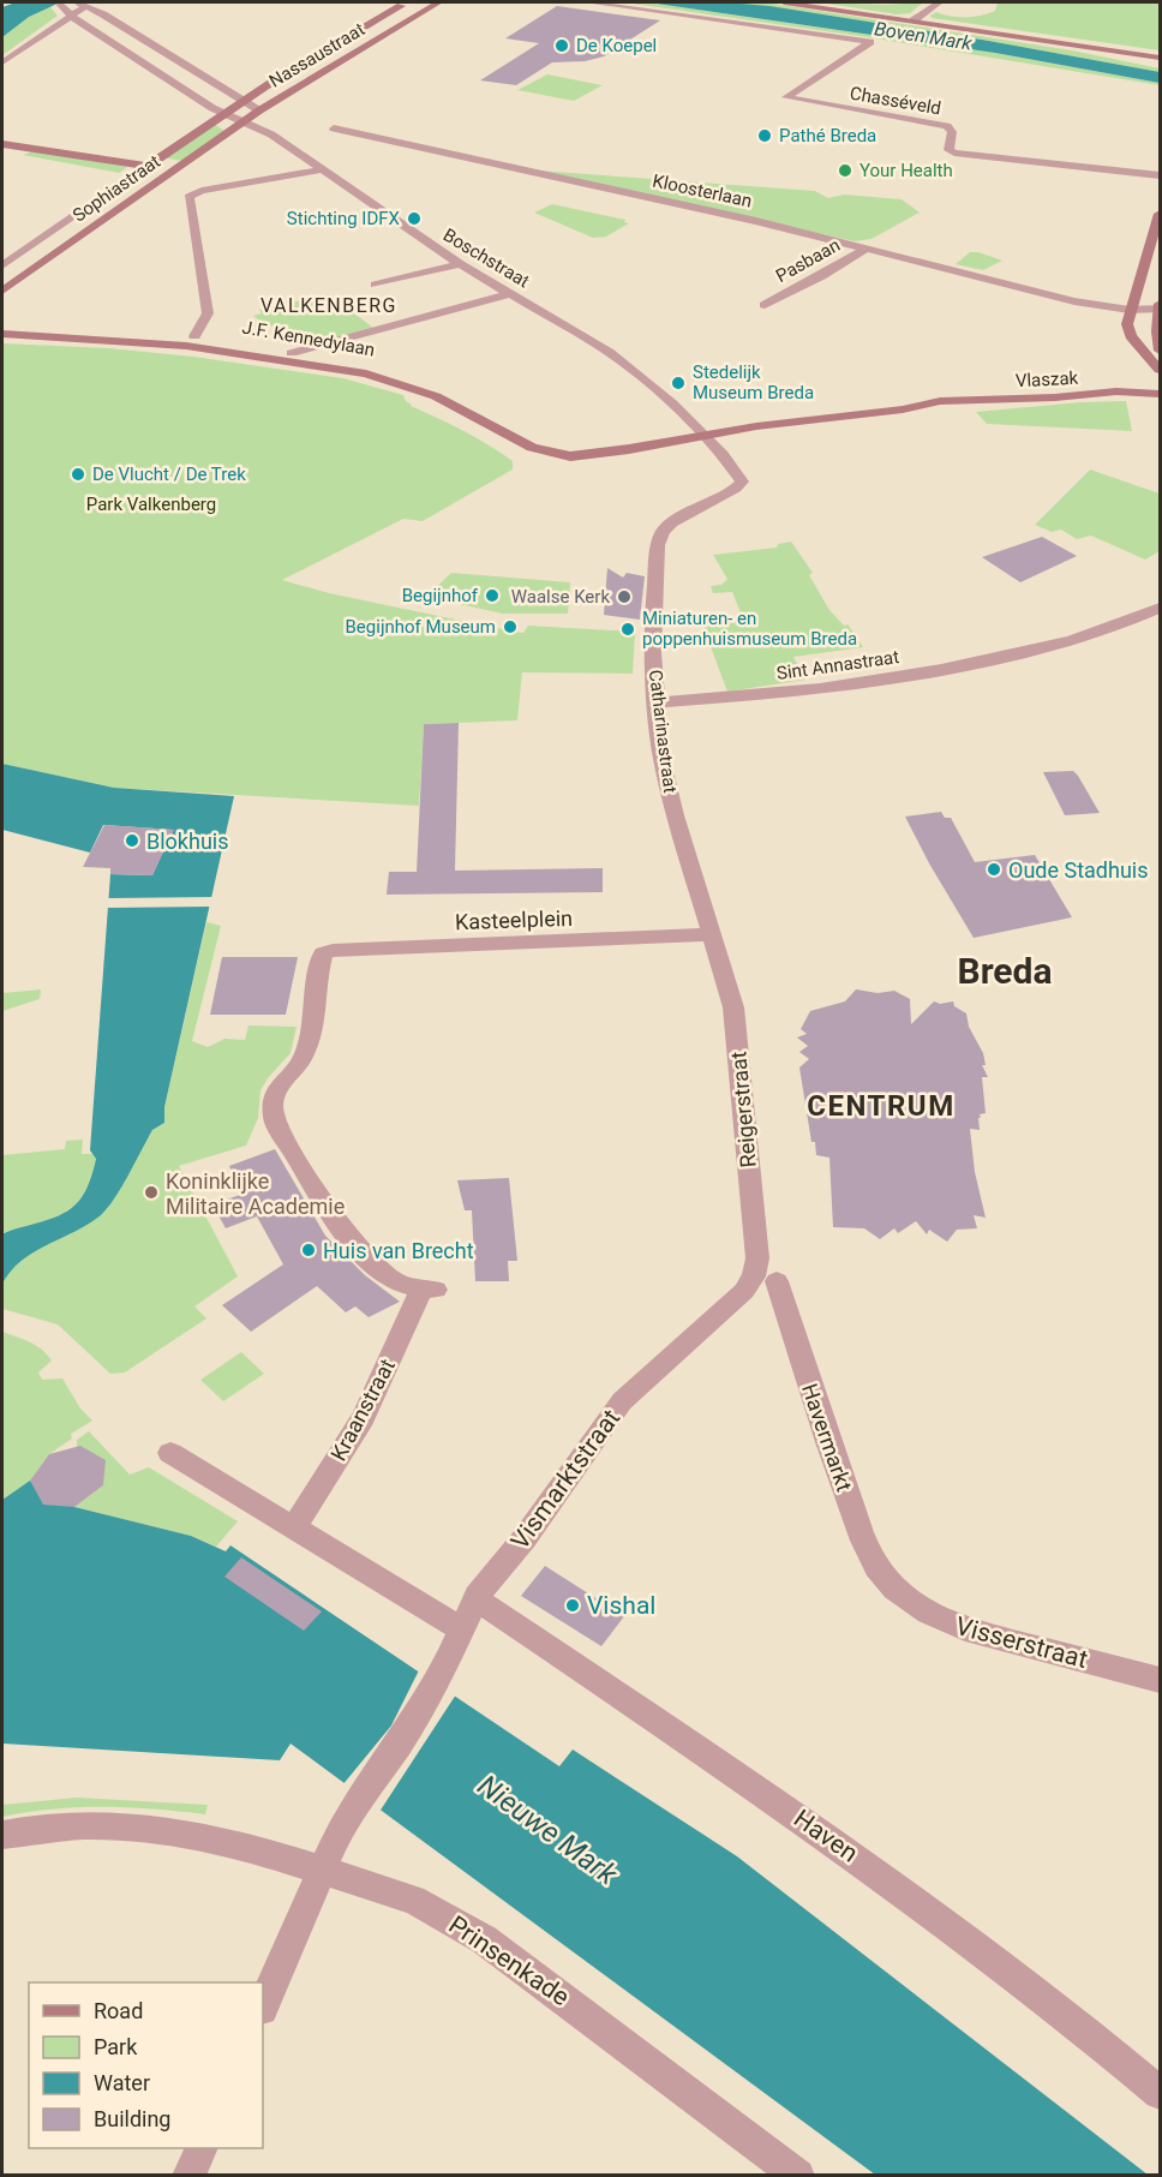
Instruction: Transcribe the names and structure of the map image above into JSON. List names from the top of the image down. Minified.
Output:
{"streets":{"street":["Nassaustraat","Chasséveld","Sophiastraat","Kloosterlaan","Boschstraat","Pasbaan","J.F. Kennedylaan","Vlaszak","Sint Annastraat","Catharinastraat","Kasteelplein","Reigerstraat","Kraanstraat","Havermarkt","Vismarktstraat","Visserstraat","Haven","Prinsenkade"]},"crossings":[["Nassaustraat","Sophiastraat"],["Nassaustraat","Boschstraat"],["Sophiastraat","Boschstraat"],["Kloosterlaan","Pasbaan"],["Boschstraat","J.F. Kennedylaan"],["Boschstraat","Vlaszak"],["Boschstraat","Catharinastraat"],["J.F. Kennedylaan","Vlaszak"],["Sint Annastraat","Catharinastraat"],["Catharinastraat","Kasteelplein"],["Catharinastraat","Reigerstraat"],["Kasteelplein","Reigerstraat"],["Kasteelplein","Kraanstraat"],["Reigerstraat","Havermarkt"],["Reigerstraat","Vismarktstraat"],["Havermarkt","Vismarktstraat"],["Havermarkt","Visserstraat"],["Vismarktstraat","Haven"],["Vismarktstraat","Prinsenkade"]],"districts":["VALKENBERG","Breda","CENTRUM"],"water":["Boven Mark","Nieuwe Mark"],"parks":["Park Valkenberg"],"places":["De Koepel","Pathé Breda","Your Health","Stichting IDFX","Stedelijk Museum Breda","De Vlucht / De Trek","Begijnhof","Waalse Kerk","Begijnhof Museum","Miniaturen- en poppenhuismuseum Breda","Blokhuis","Oude Stadhuis","Koninklijke Militaire Academie","Huis van Brecht","Vishal"],"legend":["Road","Park","Water","Building"]}
